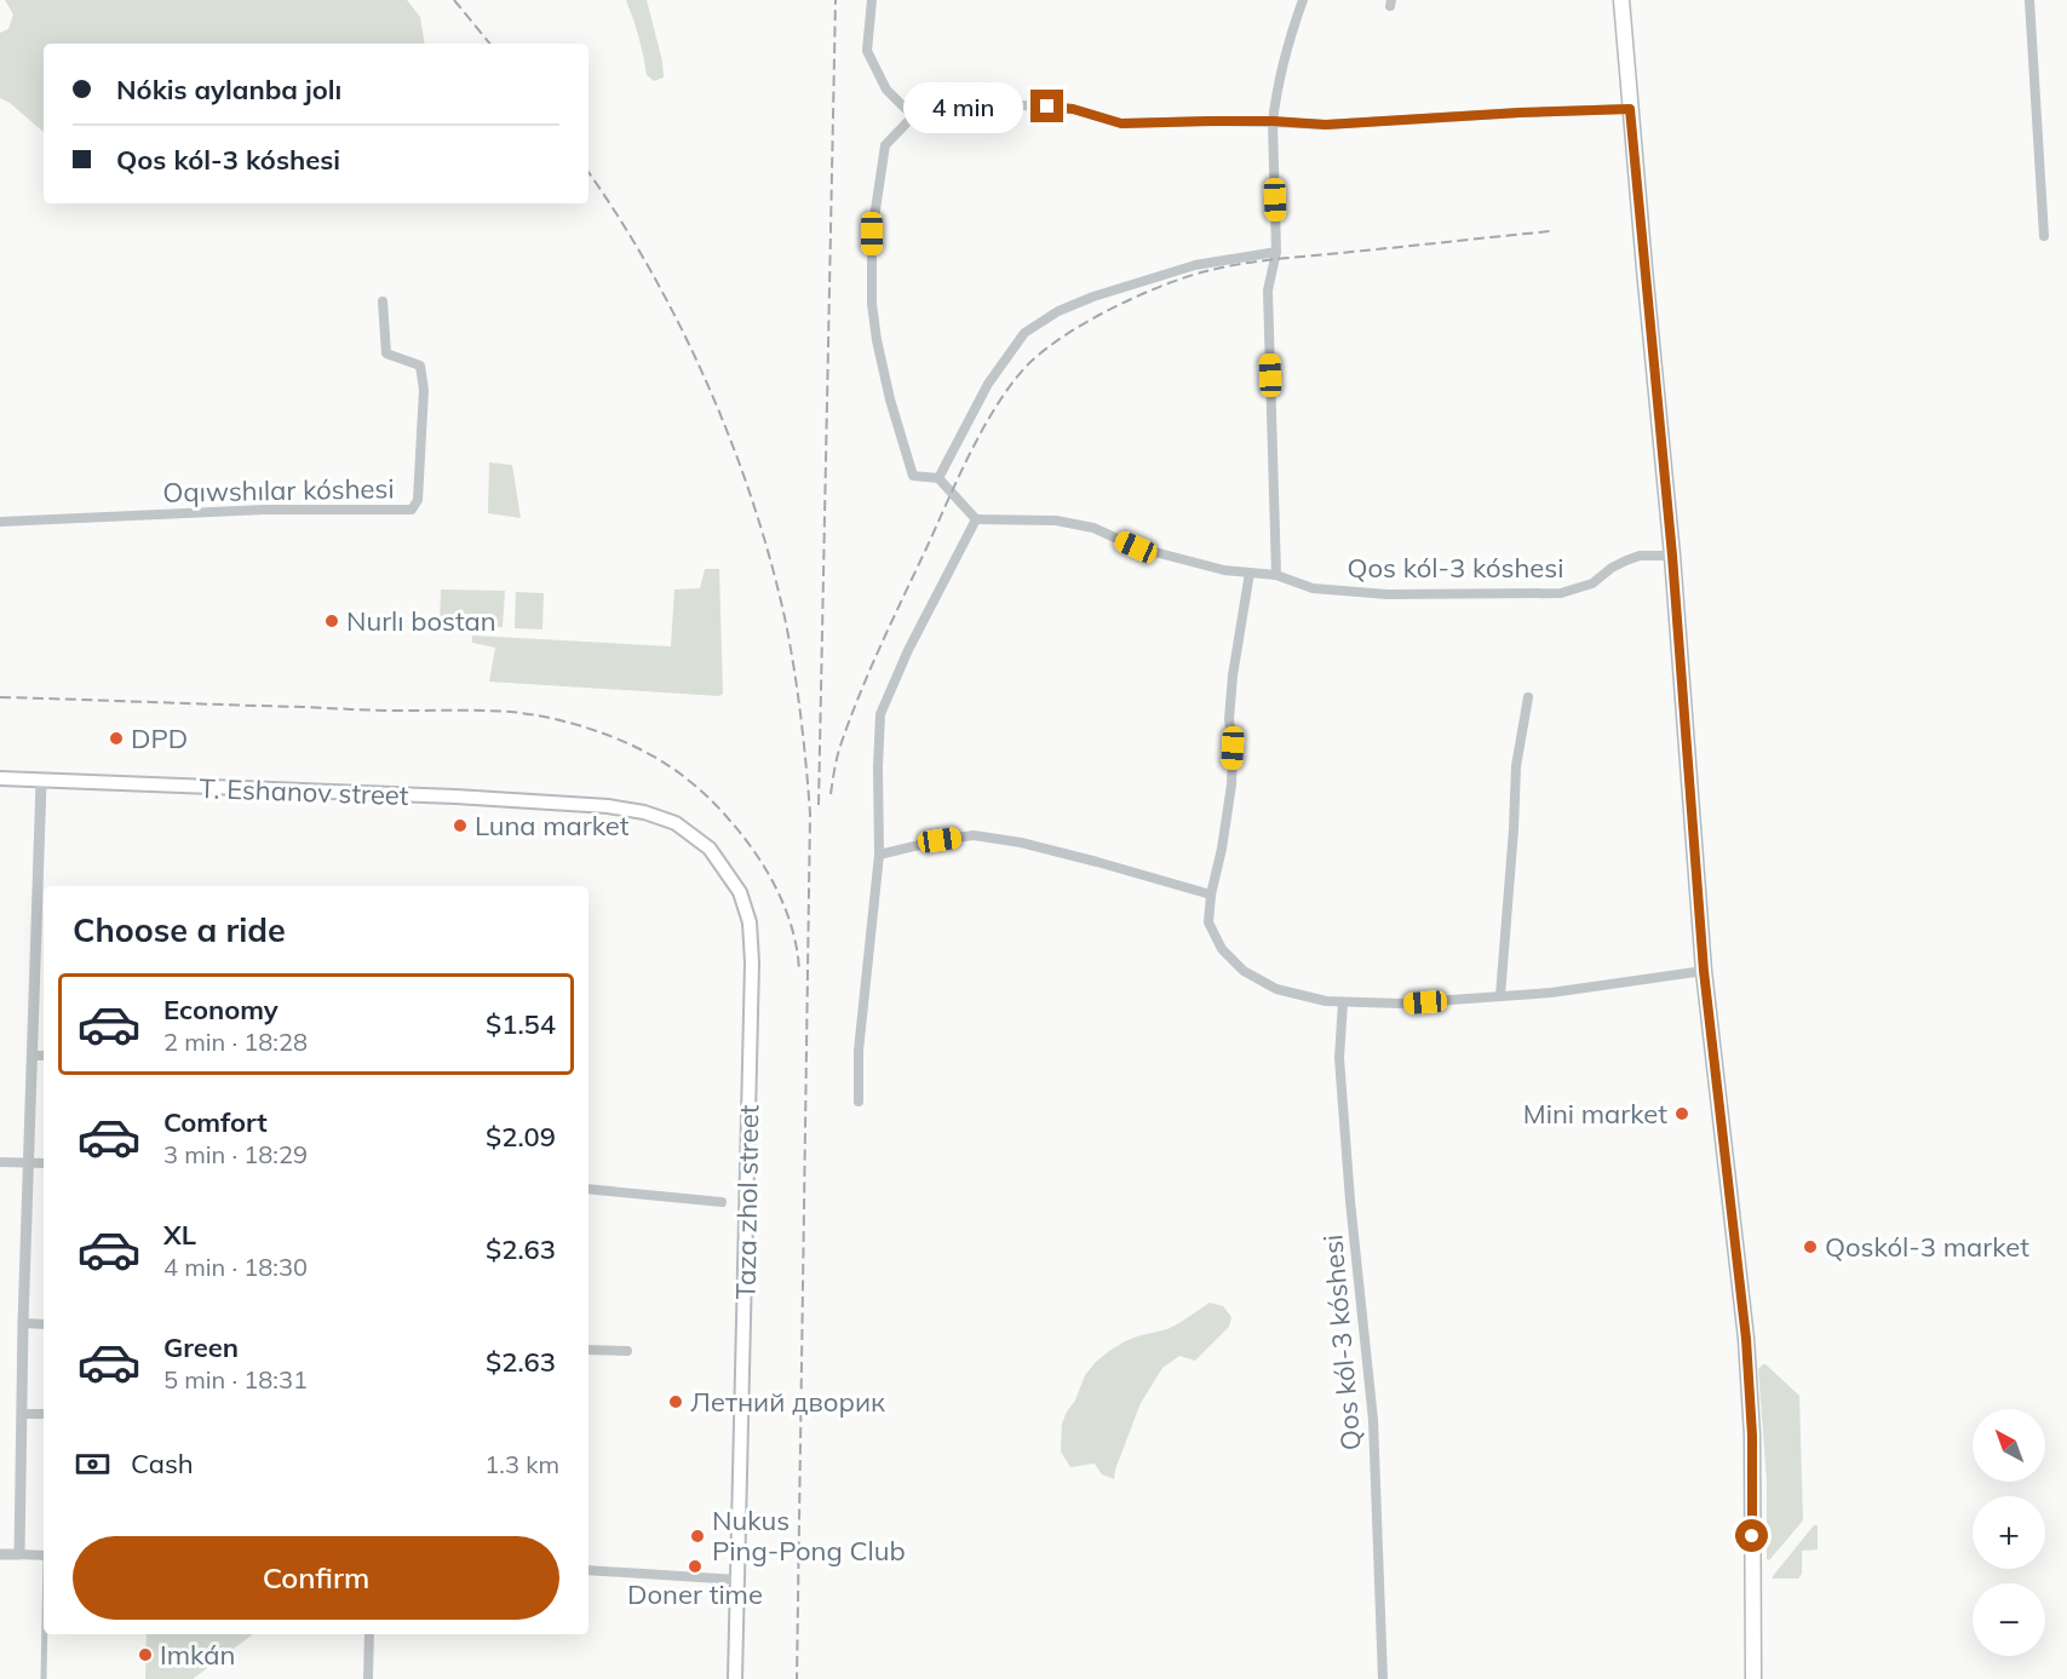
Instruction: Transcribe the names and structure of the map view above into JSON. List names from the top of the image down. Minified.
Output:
{"streets":{"main road":["T. Eshanov street","Taza zhol street"],"street":["Oqıwshılar kóshesi","Qos kól-3 kóshesi"]},"crossings":[["T. Eshanov street","Taza zhol street"]],"places":["Nurlı bostan","DPD","Luna market","Mini market","Qoskól-3 market","Летний дворик","Nukus Ping-Pong Club","Doner time","Imkán"],"north":"top left","page":{"banner":["Nókis aylanba jolı","Qos kól-3 kóshesi"],"bubble":"4 min","heading":"Choose a ride","list":[{"name":"Economy","note":"2 min · 18:28","value":"$1.54"},{"name":"Comfort","note":"3 min · 18:29","value":"$2.09"},{"name":"XL","note":"4 min · 18:30","value":"$2.63"},{"name":"Green","note":"5 min · 18:31","value":"$2.63"}],"map_buttons":["+","−"],"pay":["Cash","1.3 km"],"buttons":"Confirm"}}
